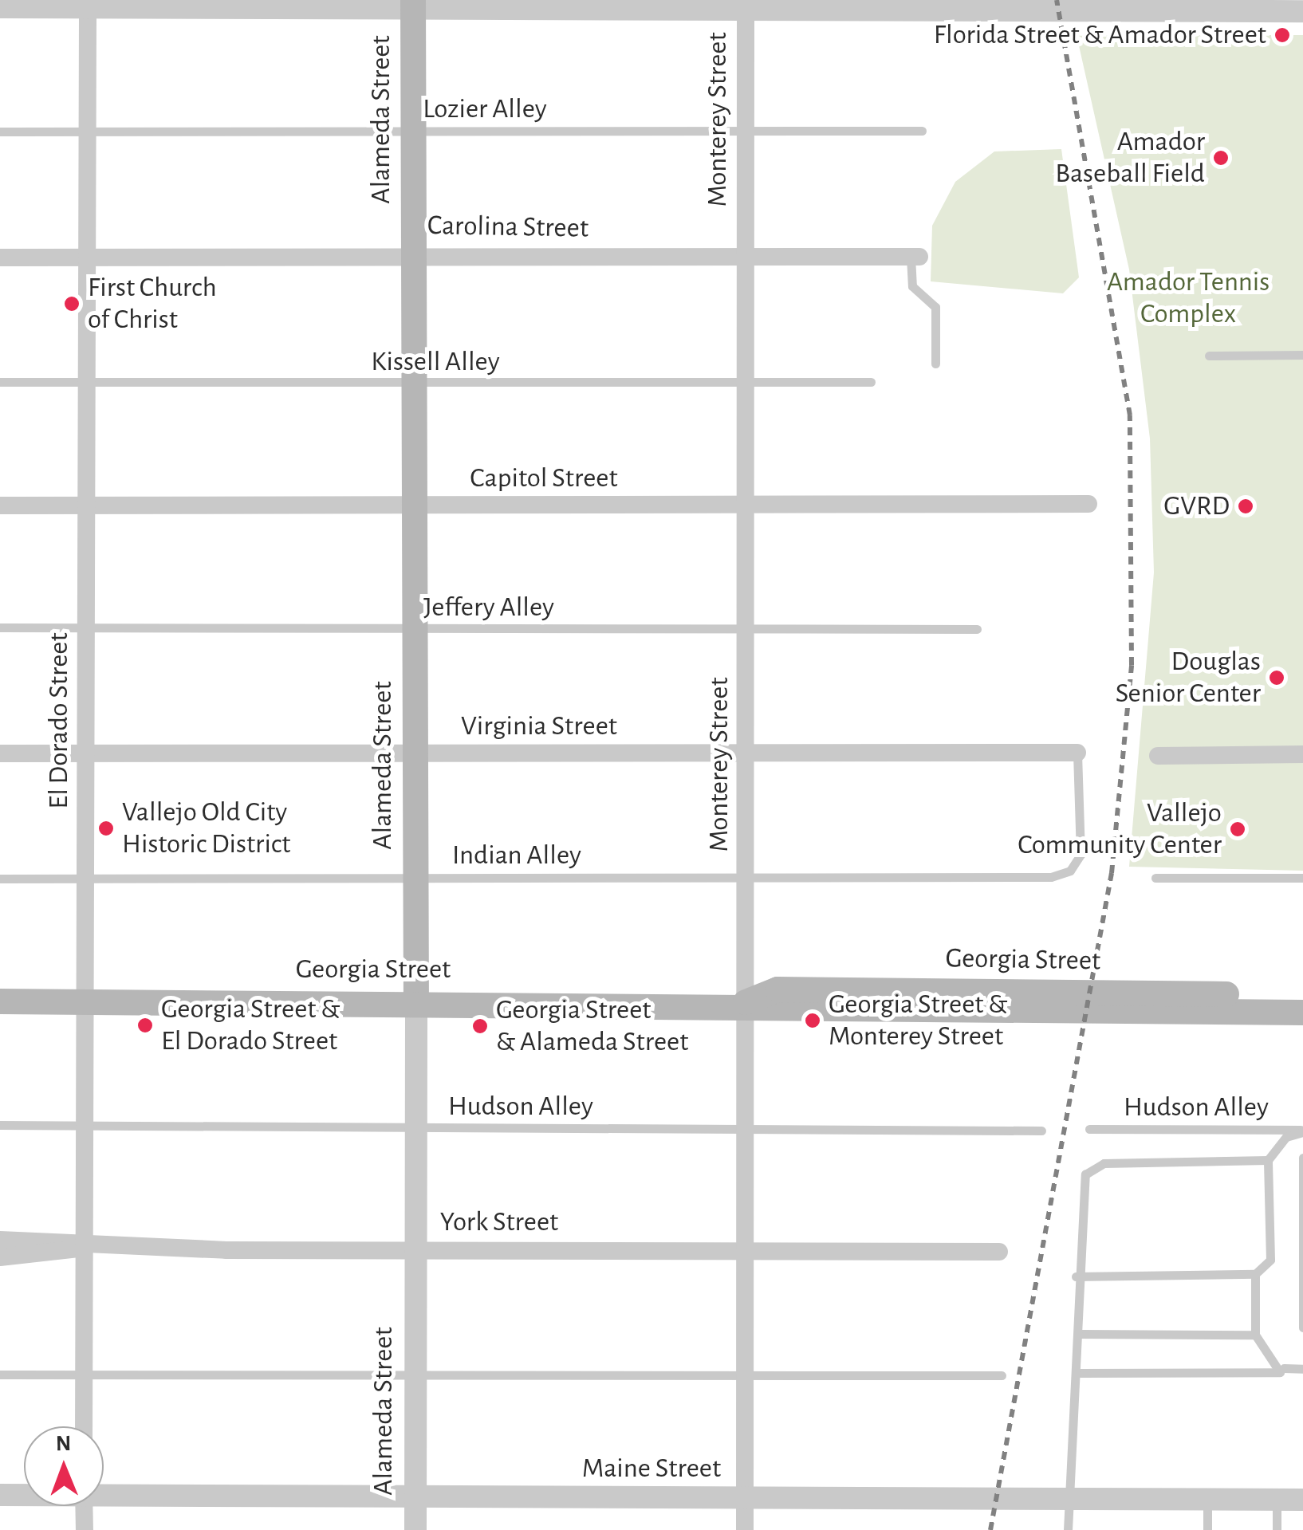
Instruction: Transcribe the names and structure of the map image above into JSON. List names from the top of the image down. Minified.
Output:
{"streets":{"main road":["Alameda Street","Georgia Street"],"street":["Monterey Street","Carolina Street","Capitol Street","El Dorado Street","Virginia Street","York Street","Maine Street"],"lane":["Lozier Alley","Kissell Alley","Jeffery Alley","Indian Alley","Hudson Alley"]},"crossings":[["Lozier Alley","Alameda Street"],["Lozier Alley","Monterey Street"],["Lozier Alley","El Dorado Street"],["Alameda Street","Carolina Street"],["Alameda Street","Kissell Alley"],["Alameda Street","Capitol Street"],["Alameda Street","Jeffery Alley"],["Alameda Street","Virginia Street"],["Alameda Street","Indian Alley"],["Alameda Street","Georgia Street"],["Alameda Street","Hudson Alley"],["Alameda Street","York Street"],["Alameda Street","Maine Street"],["Monterey Street","Carolina Street"],["Monterey Street","Kissell Alley"],["Monterey Street","Capitol Street"],["Monterey Street","Jeffery Alley"],["Monterey Street","Virginia Street"],["Monterey Street","Indian Alley"],["Monterey Street","Georgia Street"],["Monterey Street","Hudson Alley"],["Monterey Street","York Street"],["Monterey Street","Maine Street"],["Carolina Street","El Dorado Street"],["Kissell Alley","El Dorado Street"],["Capitol Street","El Dorado Street"],["Jeffery Alley","El Dorado Street"],["El Dorado Street","Virginia Street"],["El Dorado Street","Indian Alley"],["El Dorado Street","Georgia Street"],["El Dorado Street","Hudson Alley"],["El Dorado Street","York Street"],["Virginia Street","Indian Alley"]],"parks":["Amador Tennis Complex"],"places":["Florida Street & Amador Street","Amador Baseball Field","First Church of Christ","GVRD","Douglas Senior Center","Vallejo Old City Historic District","Vallejo Community Center","Georgia Street & Monterey Street","Georgia Street & El Dorado Street","Georgia Street & Alameda Street"],"north":"top"}
